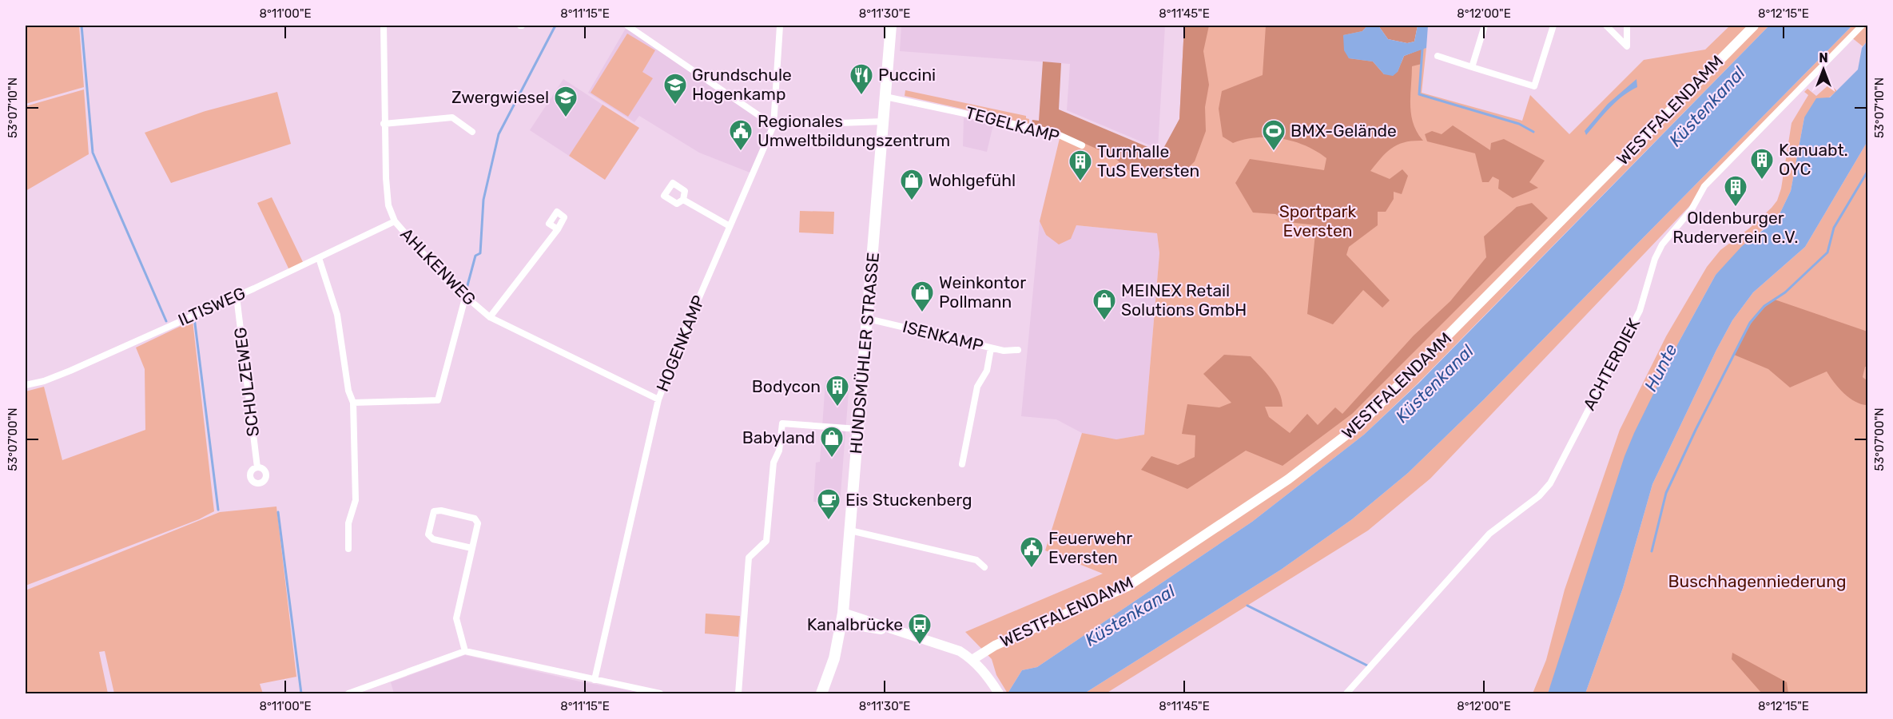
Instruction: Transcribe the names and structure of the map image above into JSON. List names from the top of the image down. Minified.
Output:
{"streets":{"main road":["HUNDSMÜHLER STRASSE"],"street":["WESTFALENDAMM","TEGELKAMP","AHLKENWEG","ILTISWEG","ISENKAMP","HOGENKAMP","ACHTERDIEK","SCHULZEWEG"]},"crossings":[["TEGELKAMP","HUNDSMÜHLER STRASSE"],["AHLKENWEG","ILTISWEG"],["AHLKENWEG","HOGENKAMP"],["ILTISWEG","SCHULZEWEG"],["ISENKAMP","HUNDSMÜHLER STRASSE"]],"water":["Küstenkanal","Hunte"],"parks":["Sportpark Eversten","Buschhagenniederung"],"places":{"restaurant":["Puccini"],"school or university":["Grundschule Hogenkamp","Zwergwiesel"],"public building":["Regionales Umweltbildungszentrum","Feuerwehr Eversten"],"sports":["BMX-Gelände"],"building":["Kanuabt. OYC","Turnhalle TuS Eversten","Oldenburger Ruderverein e.V.","Bodycon"],"shop":["Wohlgefühl","Weinkontor Pollmann","MEINEX Retail Solutions GmbH","Babyland"],"cafe":["Eis Stuckenberg"],"bus stop":["Kanalbrücke"]},"north":"top","coordinates":["8°11'00\"E","8°11'15\"E","8°11'30\"E","8°11'45\"E","8°12'00\"E","8°12'15\"E","53°07'10\"N","53°07'00\"N"]}
